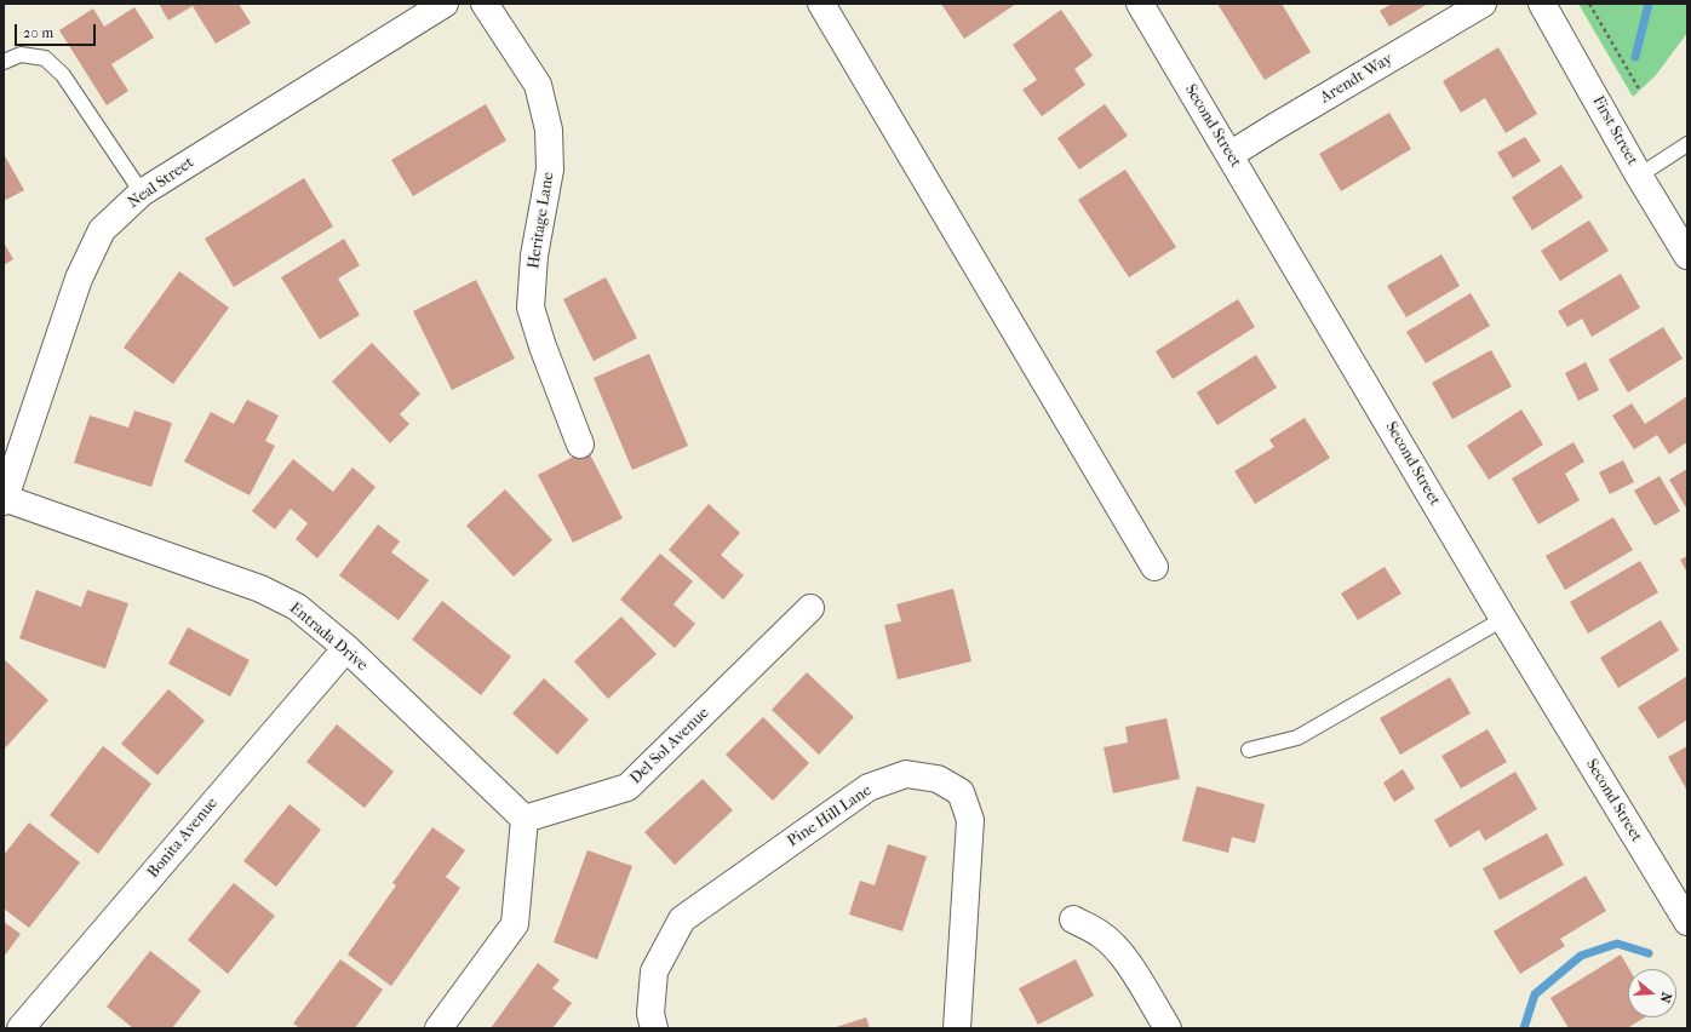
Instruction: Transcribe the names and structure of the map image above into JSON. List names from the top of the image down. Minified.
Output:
{"streets":{"street":["Arendt Way","Second Street","First Street","Neal Street","Heritage Lane","Entrada Drive","Del Sol Avenue","Pine Hill Lane","Bonita Avenue"]},"crossings":[["Arendt Way","Second Street"],["Neal Street","Entrada Drive"],["Entrada Drive","Del Sol Avenue"],["Entrada Drive","Bonita Avenue"]],"scale_bar":"20 m","north":"right"}
